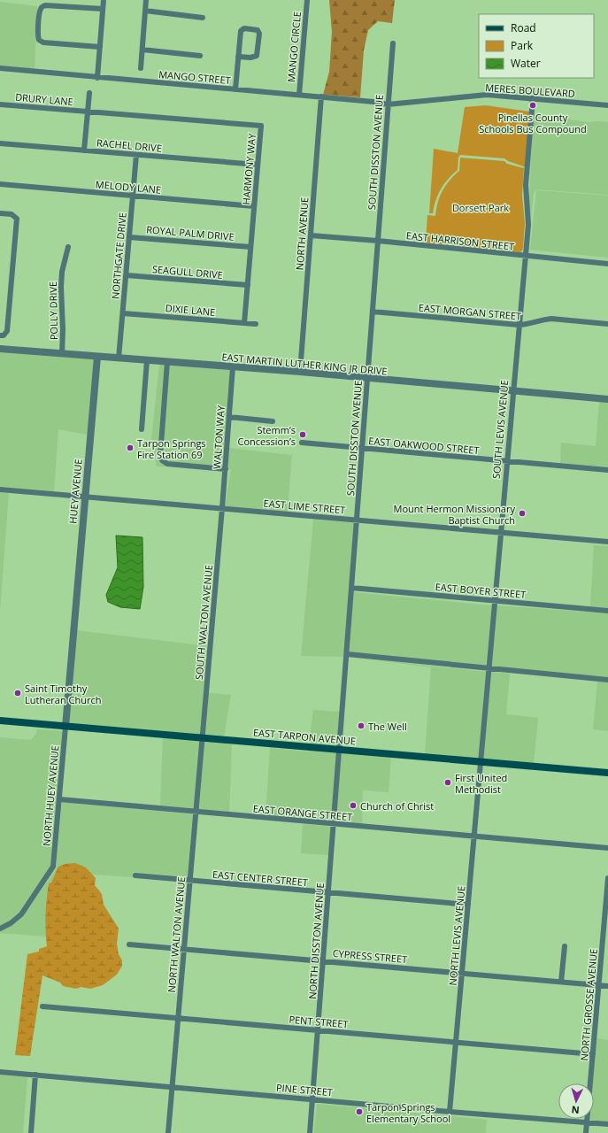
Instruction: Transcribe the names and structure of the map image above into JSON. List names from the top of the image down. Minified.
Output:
{"streets":{"main road":["EAST TARPON AVENUE"],"street":["MANGO CIRCLE","MANGO STREET","MERES BOULEVARD","DRURY LANE","RACHEL DRIVE","SOUTH DISSTON AVENUE","HARMONY WAY","MELODY LANE","ROYAL PALM DRIVE","NORTH AVENUE","EAST HARRISON STREET","NORTHGATE DRIVE","SEAGULL DRIVE","DIXIE LANE","POLLY DRIVE","EAST MORGAN STREET","EAST MARTIN LUTHER KING JR DRIVE","SOUTH LEVIS AVENUE","WALTON WAY","EAST OAKWOOD STREET","HUEY AVENUE","EAST LIME STREET","EAST BOYER STREET","SOUTH WALTON AVENUE","NORTH HUEY AVENUE","EAST ORANGE STREET","EAST CENTER STREET","NORTH WALTON AVENUE","NORTH LEVIS AVENUE","NORTH DISSTON AVENUE","CYPRESS STREET","NORTH GROSSE AVENUE","PENT STREET","PINE STREET"]},"crossings":[["MANGO CIRCLE","MANGO STREET"],["MANGO STREET","MERES BOULEVARD"],["MANGO STREET","SOUTH DISSTON AVENUE"],["MANGO STREET","NORTH AVENUE"],["MERES BOULEVARD","SOUTH DISSTON AVENUE"],["MERES BOULEVARD","SOUTH LEVIS AVENUE"],["DRURY LANE","HARMONY WAY"],["RACHEL DRIVE","HARMONY WAY"],["RACHEL DRIVE","NORTHGATE DRIVE"],["SOUTH DISSTON AVENUE","EAST HARRISON STREET"],["SOUTH DISSTON AVENUE","EAST MORGAN STREET"],["SOUTH DISSTON AVENUE","EAST MARTIN LUTHER KING JR DRIVE"],["SOUTH DISSTON AVENUE","EAST OAKWOOD STREET"],["SOUTH DISSTON AVENUE","EAST LIME STREET"],["SOUTH DISSTON AVENUE","EAST BOYER STREET"],["SOUTH DISSTON AVENUE","EAST TARPON AVENUE"],["SOUTH DISSTON AVENUE","NORTH DISSTON AVENUE"],["HARMONY WAY","MELODY LANE"],["HARMONY WAY","ROYAL PALM DRIVE"],["HARMONY WAY","SEAGULL DRIVE"],["HARMONY WAY","DIXIE LANE"],["MELODY LANE","NORTHGATE DRIVE"],["ROYAL PALM DRIVE","NORTHGATE DRIVE"],["NORTH AVENUE","EAST HARRISON STREET"],["NORTH AVENUE","EAST MARTIN LUTHER KING JR DRIVE"],["EAST HARRISON STREET","SOUTH LEVIS AVENUE"],["NORTHGATE DRIVE","SEAGULL DRIVE"],["NORTHGATE DRIVE","DIXIE LANE"],["NORTHGATE DRIVE","EAST MARTIN LUTHER KING JR DRIVE"],["POLLY DRIVE","EAST MARTIN LUTHER KING JR DRIVE"],["EAST MORGAN STREET","SOUTH LEVIS AVENUE"],["EAST MARTIN LUTHER KING JR DRIVE","SOUTH LEVIS AVENUE"],["EAST MARTIN LUTHER KING JR DRIVE","WALTON WAY"],["EAST MARTIN LUTHER KING JR DRIVE","HUEY AVENUE"],["SOUTH LEVIS AVENUE","EAST OAKWOOD STREET"],["SOUTH LEVIS AVENUE","EAST LIME STREET"],["SOUTH LEVIS AVENUE","EAST BOYER STREET"],["SOUTH LEVIS AVENUE","EAST TARPON AVENUE"],["SOUTH LEVIS AVENUE","NORTH LEVIS AVENUE"],["WALTON WAY","EAST LIME STREET"],["WALTON WAY","SOUTH WALTON AVENUE"],["HUEY AVENUE","EAST LIME STREET"],["HUEY AVENUE","EAST TARPON AVENUE"],["HUEY AVENUE","NORTH HUEY AVENUE"],["EAST LIME STREET","SOUTH WALTON AVENUE"],["SOUTH WALTON AVENUE","EAST TARPON AVENUE"],["SOUTH WALTON AVENUE","NORTH WALTON AVENUE"],["EAST TARPON AVENUE","NORTH HUEY AVENUE"],["EAST TARPON AVENUE","NORTH WALTON AVENUE"],["EAST TARPON AVENUE","NORTH LEVIS AVENUE"],["EAST TARPON AVENUE","NORTH DISSTON AVENUE"],["NORTH HUEY AVENUE","EAST ORANGE STREET"],["EAST ORANGE STREET","NORTH WALTON AVENUE"],["EAST ORANGE STREET","NORTH LEVIS AVENUE"],["EAST ORANGE STREET","NORTH DISSTON AVENUE"],["EAST CENTER STREET","NORTH WALTON AVENUE"],["EAST CENTER STREET","NORTH LEVIS AVENUE"],["EAST CENTER STREET","NORTH DISSTON AVENUE"],["NORTH WALTON AVENUE","CYPRESS STREET"],["NORTH WALTON AVENUE","PENT STREET"],["NORTH WALTON AVENUE","PINE STREET"],["NORTH LEVIS AVENUE","CYPRESS STREET"],["NORTH LEVIS AVENUE","PENT STREET"],["NORTH LEVIS AVENUE","PINE STREET"],["NORTH DISSTON AVENUE","CYPRESS STREET"],["NORTH DISSTON AVENUE","PENT STREET"],["NORTH DISSTON AVENUE","PINE STREET"],["CYPRESS STREET","NORTH GROSSE AVENUE"],["NORTH GROSSE AVENUE","PENT STREET"],["NORTH GROSSE AVENUE","PINE STREET"]],"parks":["Dorsett Park"],"places":["Pinellas County Schools Bus Compound","Stemm’s Concession’s","Tarpon Springs Fire Station 69","Mount Hermon Missionary Baptist Church","Saint Timothy Lutheran Church","The Well","First United Methodist","Church of Christ","Tarpon Springs Elementary School"],"legend":["Road","Park","Water"],"north":"bottom"}
